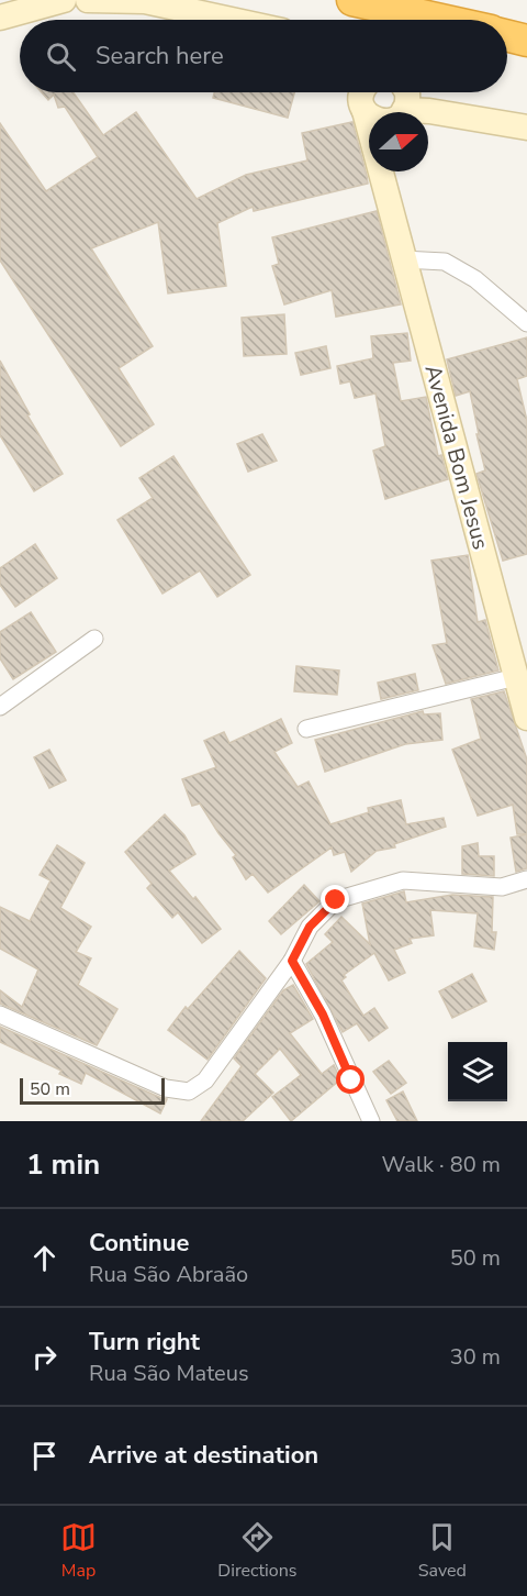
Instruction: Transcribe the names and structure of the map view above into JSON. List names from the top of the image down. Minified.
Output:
{"streets":{"street":["Avenida Bom Jesus"]},"scale_bar":"50 m","north":"right","page":{"search":"Search here","scale":"50 m","heading":["1 min","Walk · 80 m"],"list":[["Continue","Rua São Abraão","50 m"],["Turn right","Rua São Mateus","30 m"],"Arrive at destination"],"nav":["Map","Directions","Saved"]}}
